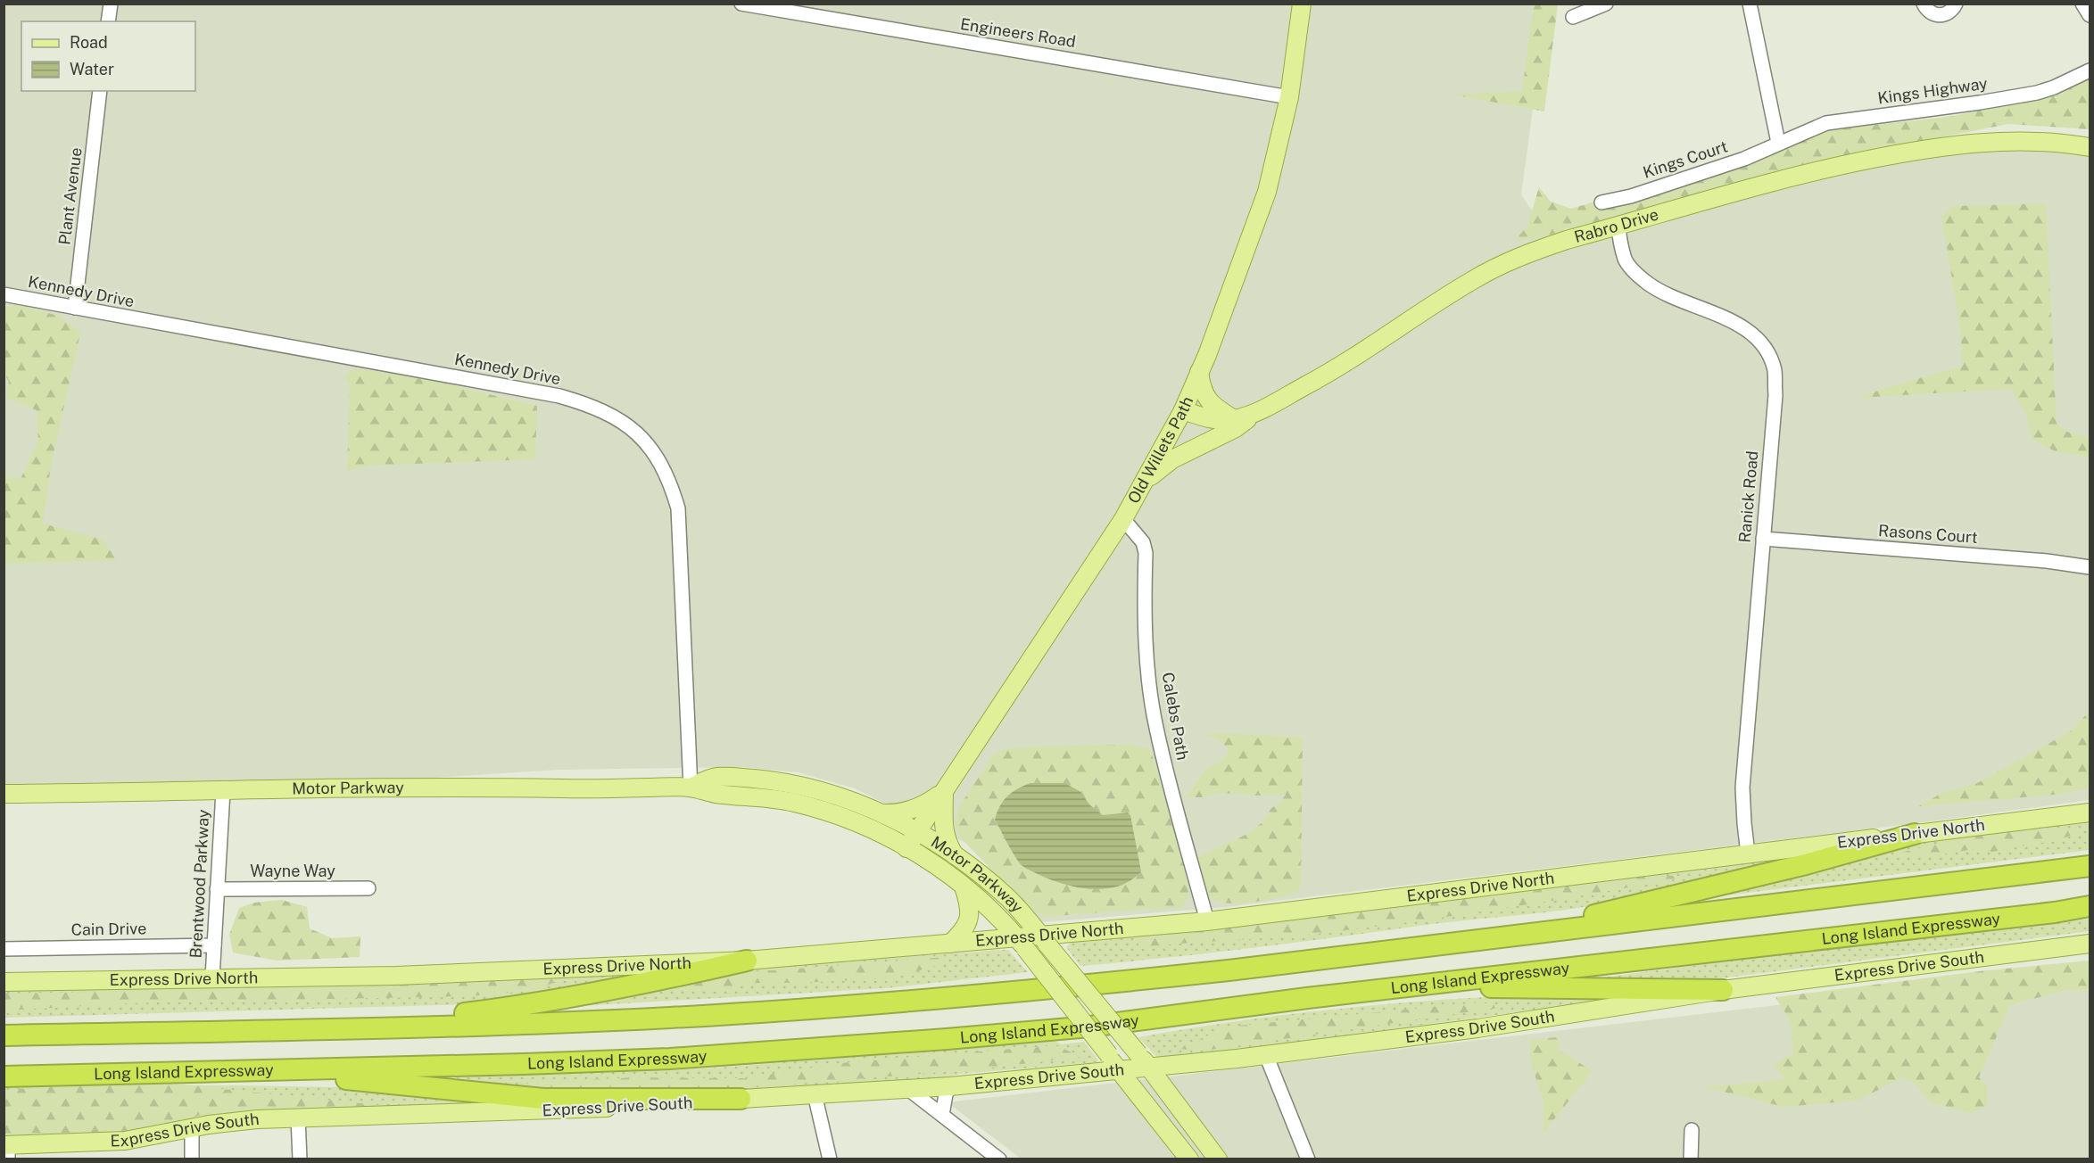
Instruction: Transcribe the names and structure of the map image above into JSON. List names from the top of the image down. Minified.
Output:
{"streets":{"highway":["Long Island Expressway"],"main road":["Rabro Drive","Old Willets Path","Motor Parkway","Express Drive North","Express Drive South"],"street":["Engineers Road","Kings Highway","Kings Court","Plant Avenue","Kennedy Drive","Ranick Road","Rasons Court","Calebs Path","Wayne Way","Brentwood Parkway","Cain Drive"]},"crossings":[["Engineers Road","Old Willets Path"],["Kings Highway","Kings Court"],["Plant Avenue","Kennedy Drive"],["Rabro Drive","Old Willets Path"],["Rabro Drive","Ranick Road"],["Kennedy Drive","Motor Parkway"],["Old Willets Path","Calebs Path"],["Old Willets Path","Motor Parkway"],["Ranick Road","Rasons Court"],["Ranick Road","Express Drive North"],["Calebs Path","Express Drive North"],["Motor Parkway","Express Drive North"],["Motor Parkway","Brentwood Parkway"],["Motor Parkway","Express Drive South"],["Express Drive North","Brentwood Parkway"],["Wayne Way","Brentwood Parkway"],["Brentwood Parkway","Cain Drive"]],"legend":["Road","Water"]}
